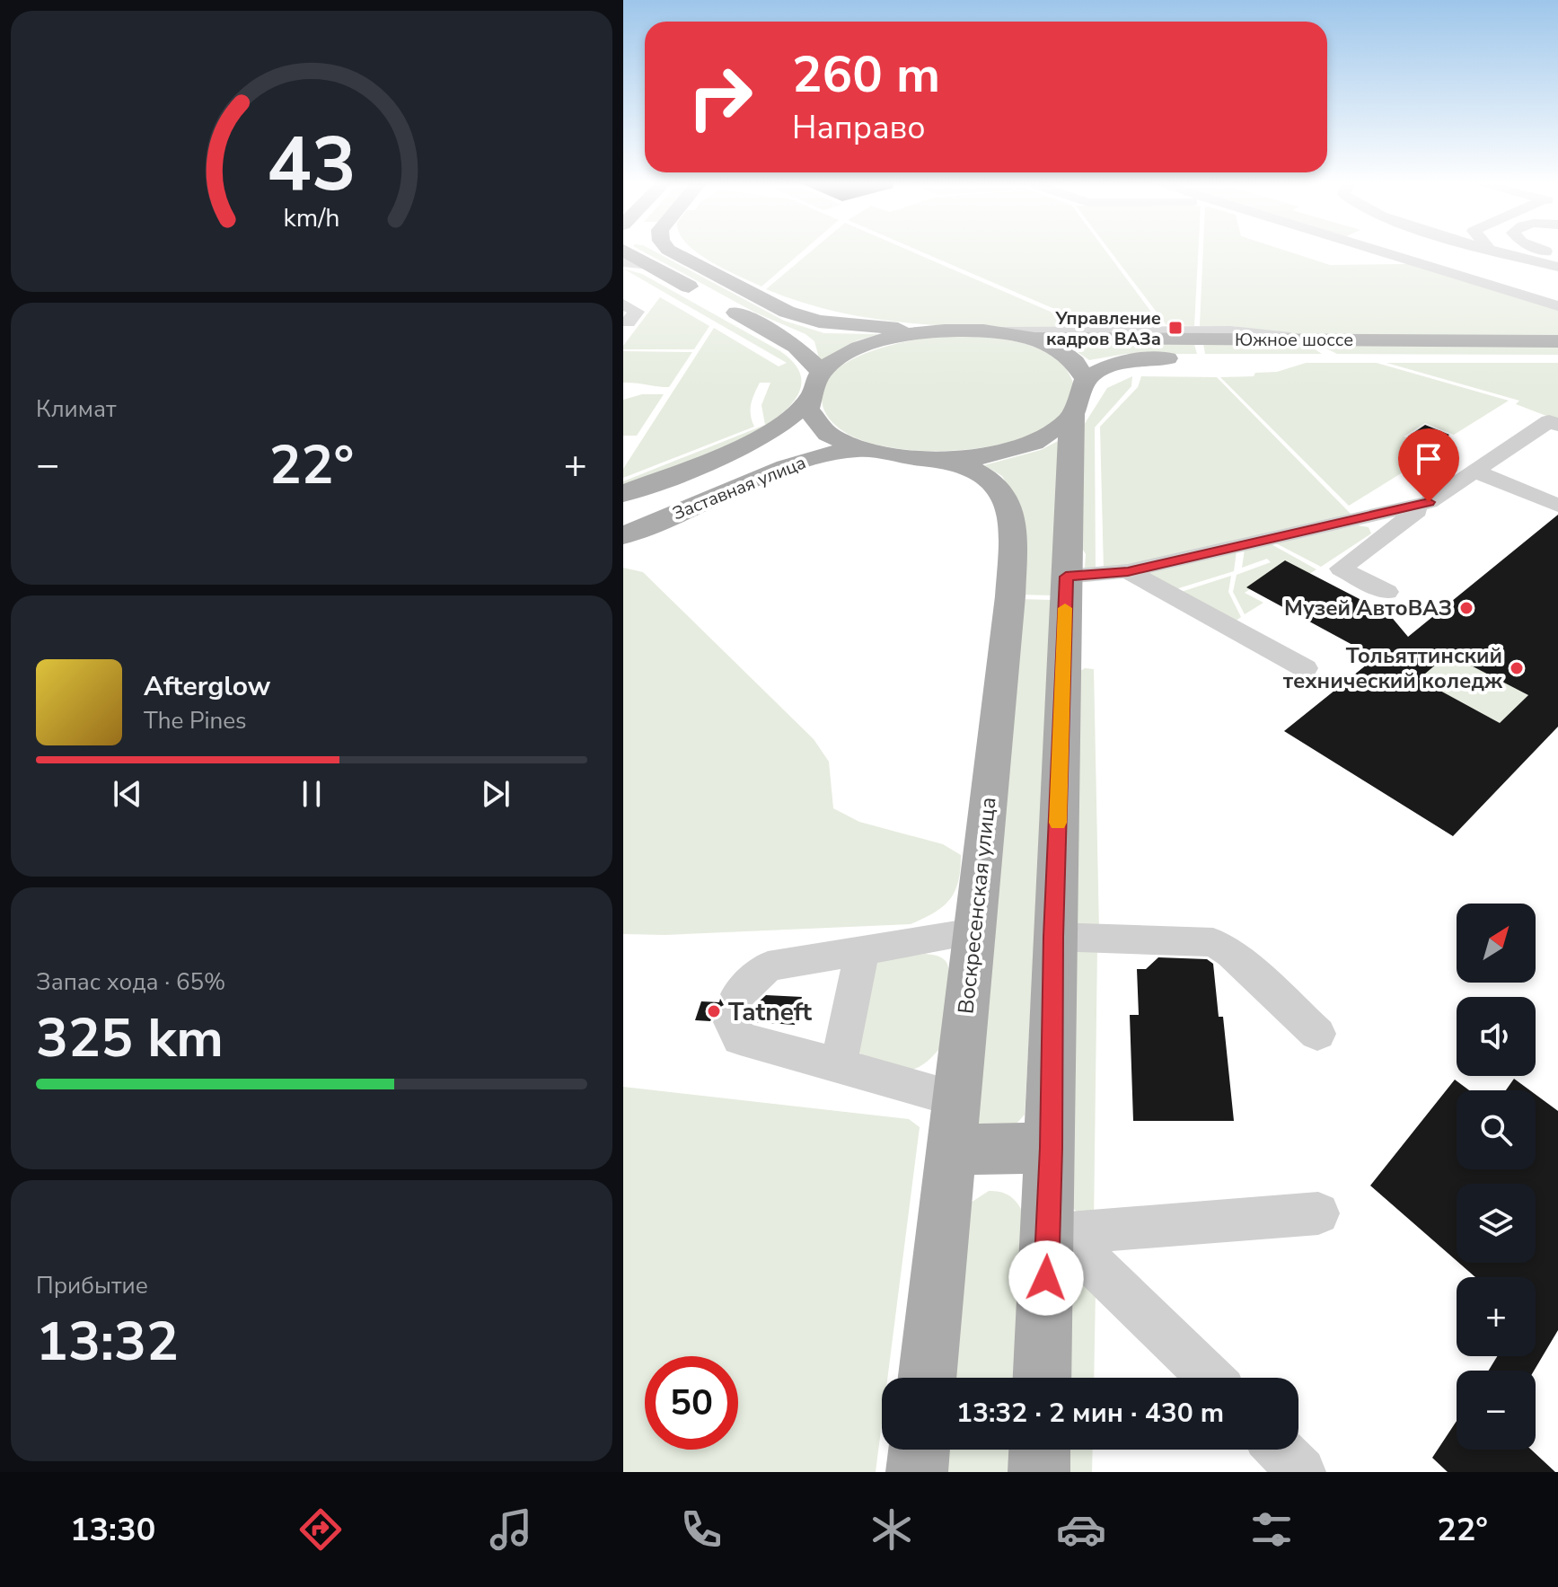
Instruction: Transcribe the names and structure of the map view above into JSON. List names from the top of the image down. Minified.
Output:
{"streets":{"main road":["Южное шоссе","Заставная улица","Воскресенская улица"]},"crossings":[["Южное шоссе","Воскресенская улица"]],"places":{"transit":["Управление кадров ВАЗа"],"other":["Музей АвтоВАЗ","Тольяттинский технический коледж","Tatneft"]},"north":"top right","page":{"turn":["260 m","Направо"],"tile":["Климат",["Запас хода · 65%","325 km"],["Прибытие","13:32"]],"heat":["−","22°","+"],"song":["Afterglow","The Pines"],"map_buttons":["+","−"],"limit":"50","trip":"13:32 · 2 мин · 430 m","tabs":["13:30","22°"],"gauge":["43","km/h"]}}
